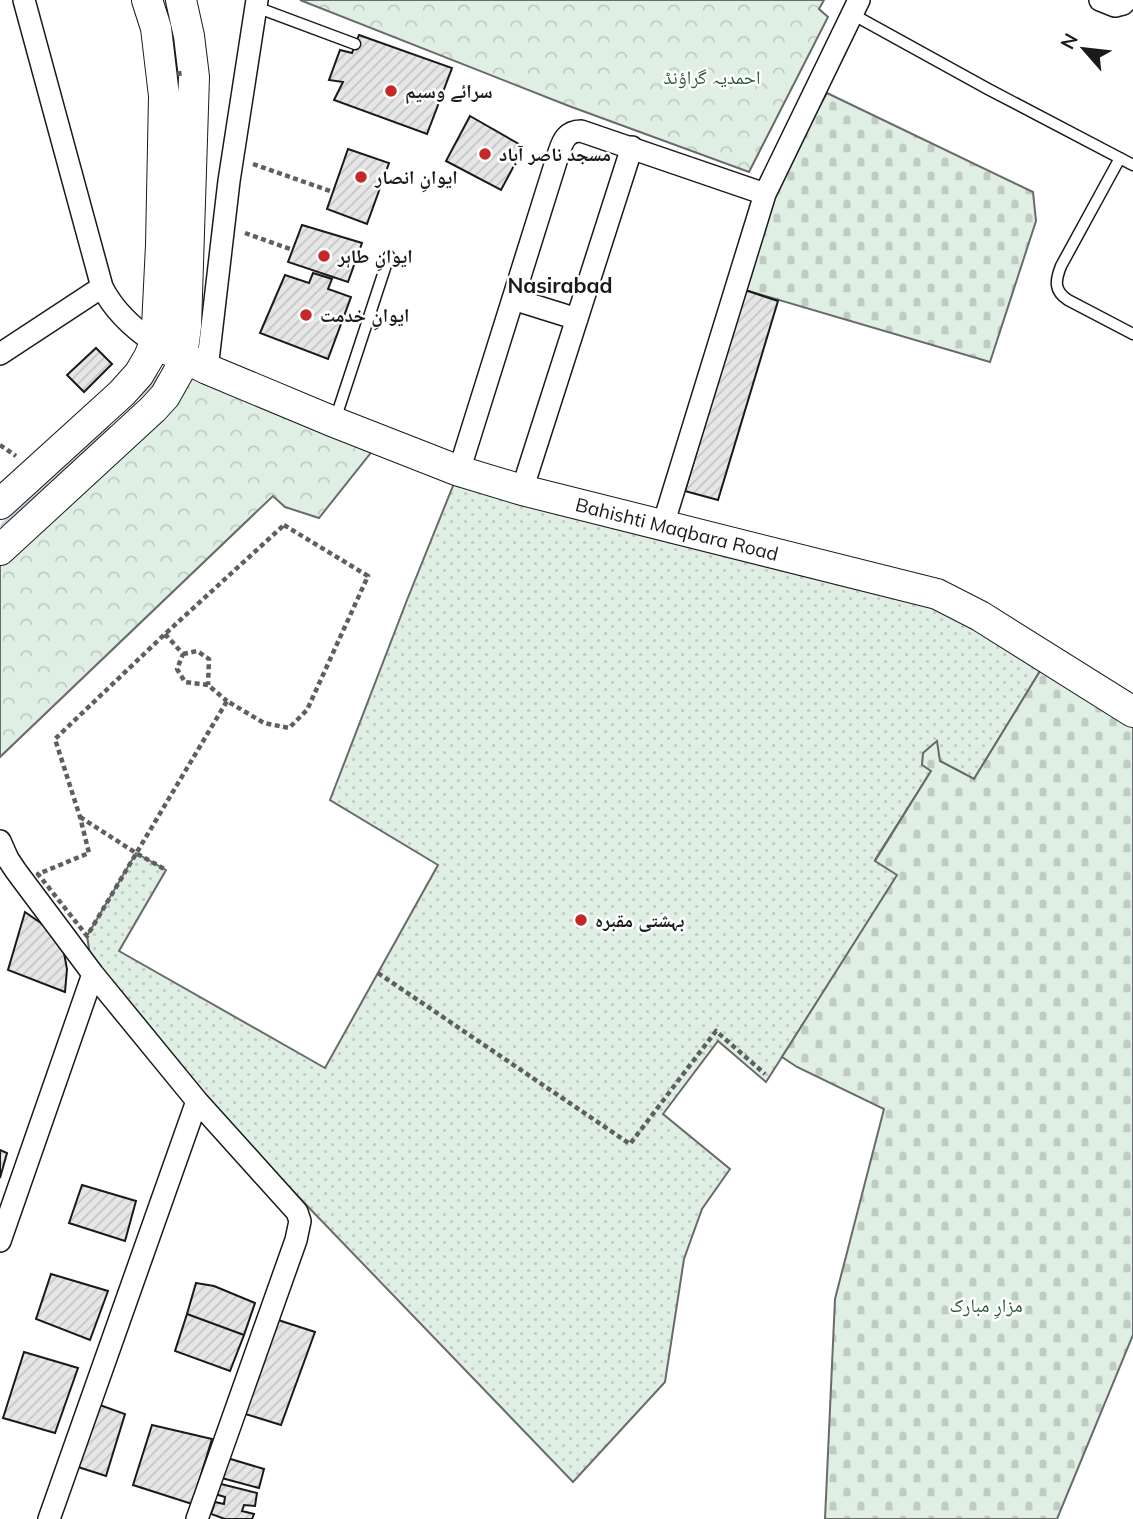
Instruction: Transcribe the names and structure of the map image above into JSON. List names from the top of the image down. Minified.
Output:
{"streets":{"street":["Bahishti Maqbara Road"]},"districts":["Nasirabad"],"parks":["احمدیہ گراؤنڈ","مزارِ مبارک"],"places":["سرائے وسیم","مسجد ناصر آباد","ایوانِ انصار","ایوانِ طاہر","ایوانِ خدمت","بہشتی مقبرہ"],"north":"top left"}
